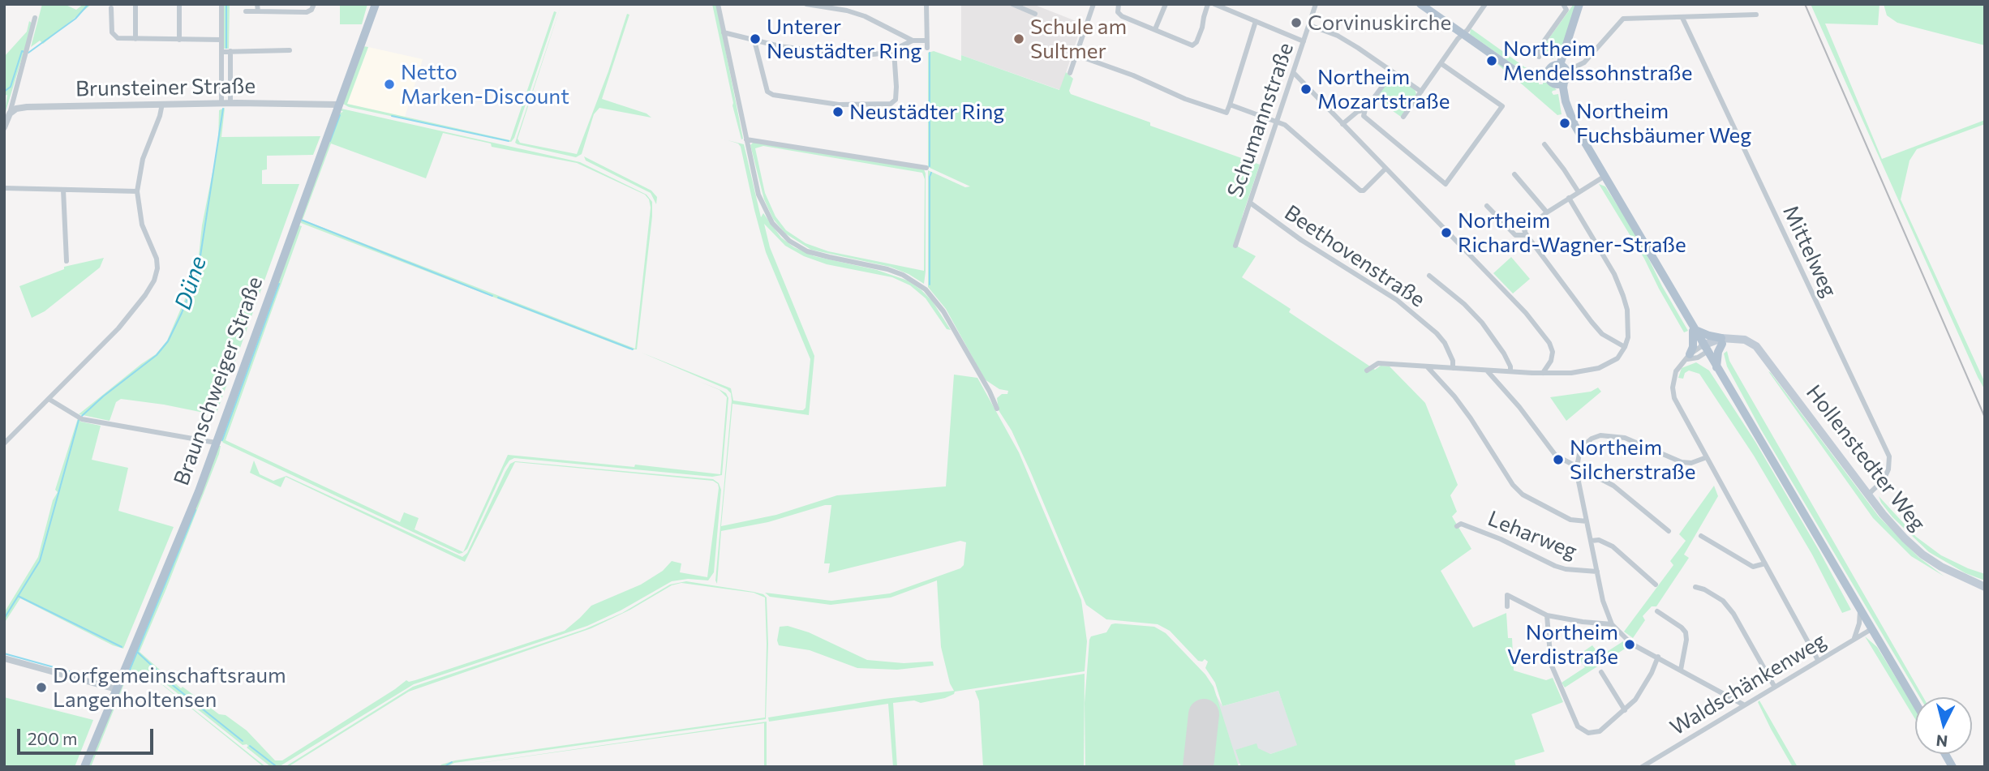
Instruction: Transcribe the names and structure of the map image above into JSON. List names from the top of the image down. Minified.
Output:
{"streets":{"main road":["Braunschweiger Straße","Hollenstedter Weg"],"street":["Brunsteiner Straße","Schumannstraße","Mittelweg","Beethovenstraße","Leharweg","Waldschänkenweg"]},"crossings":[["Brunsteiner Straße","Braunschweiger Straße"],["Schumannstraße","Beethovenstraße"],["Mittelweg","Hollenstedter Weg"]],"water":["Düne"],"places":["Corvinuskirche","Unterer Neustädter Ring","Schule am Sultmer","Northeim Mendelssohnstraße","Netto Marken-Discount","Northeim Mozartstraße","Neustädter Ring","Northeim Fuchsbäumer Weg","Northeim Richard-Wagner-Straße","Northeim Silcherstraße","Northeim Verdistraße","Dorfgemeinschaftsraum Langenholtensen"],"scale_bar":"200 m","north":"bottom"}
